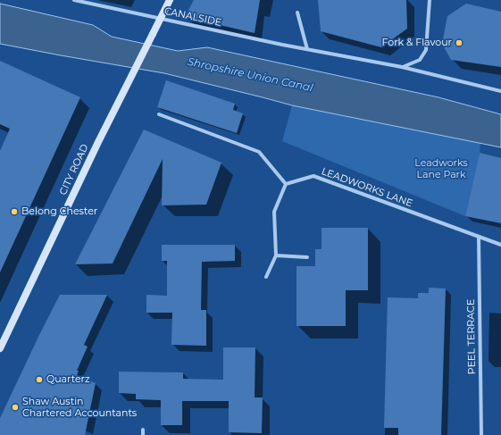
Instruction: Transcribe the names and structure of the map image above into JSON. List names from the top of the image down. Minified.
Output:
{"streets":{"street":["CANALSIDE","CITY ROAD","LEADWORKS LANE","PEEL TERRACE"]},"crossings":[["LEADWORKS LANE","PEEL TERRACE"]],"water":["Shropshire Union Canal"],"parks":["Leadworks Lane Park"],"places":["Fork & Flavour","Belong Chester","Quarterz","Shaw Austin Chartered Accountants"]}
